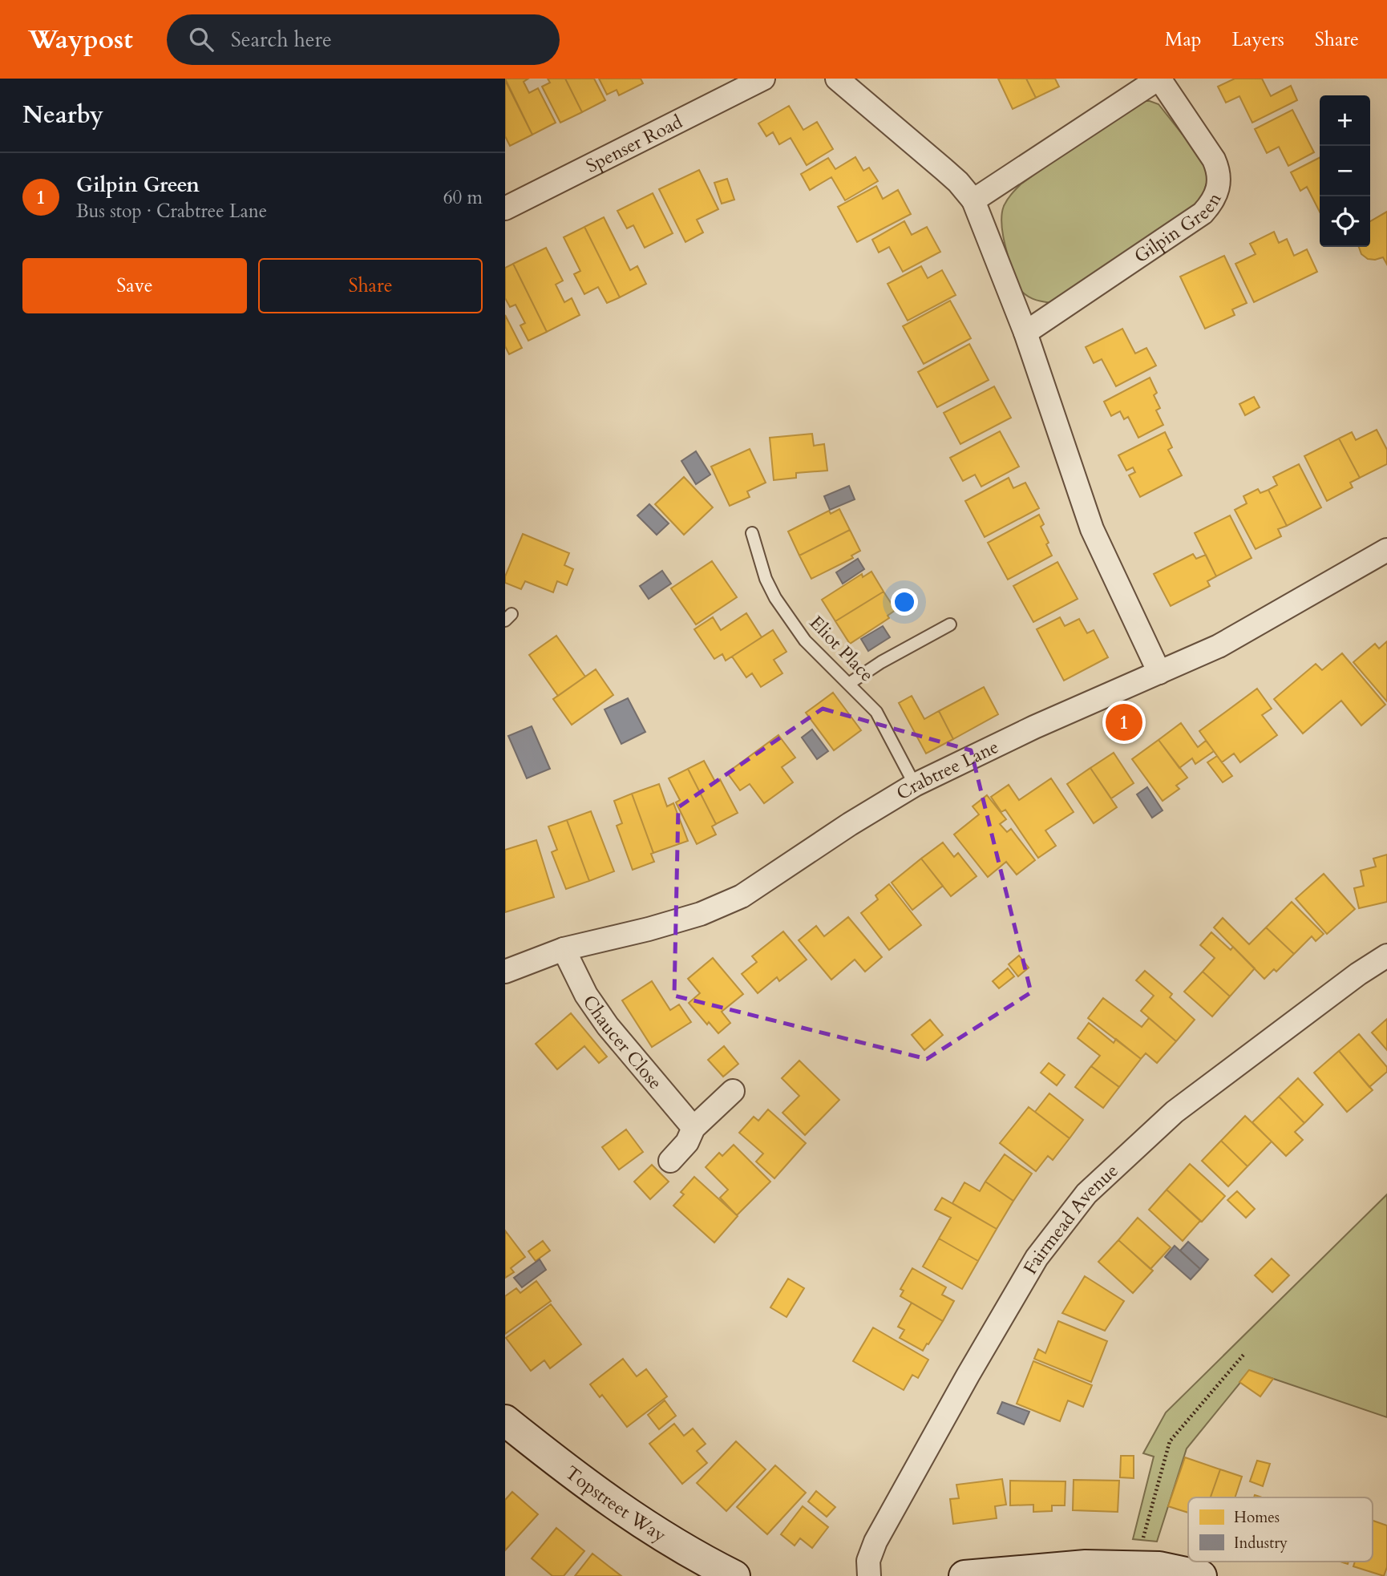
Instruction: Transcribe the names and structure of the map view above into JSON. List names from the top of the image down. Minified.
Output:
{"streets":{"street":["Spenser Road","Gilpin Green","Crabtree Lane","Chaucer Close","Fairmead Avenue","Topstreet Way"],"lane":["Eliot Place"]},"crossings":[["Eliot Place","Crabtree Lane"],["Crabtree Lane","Chaucer Close"]],"legend":["Homes","Industry"],"page":{"header":"Waypost","search":"Search here","nav":["Map","Layers","Share"],"heading":"Nearby","map_buttons":["+","−"],"list":[{"mark":"1","name":"Gilpin Green","note":"Bus stop · Crabtree Lane","value":"60 m"}],"buttons":["Save","Share"],"pins":"1"}}
